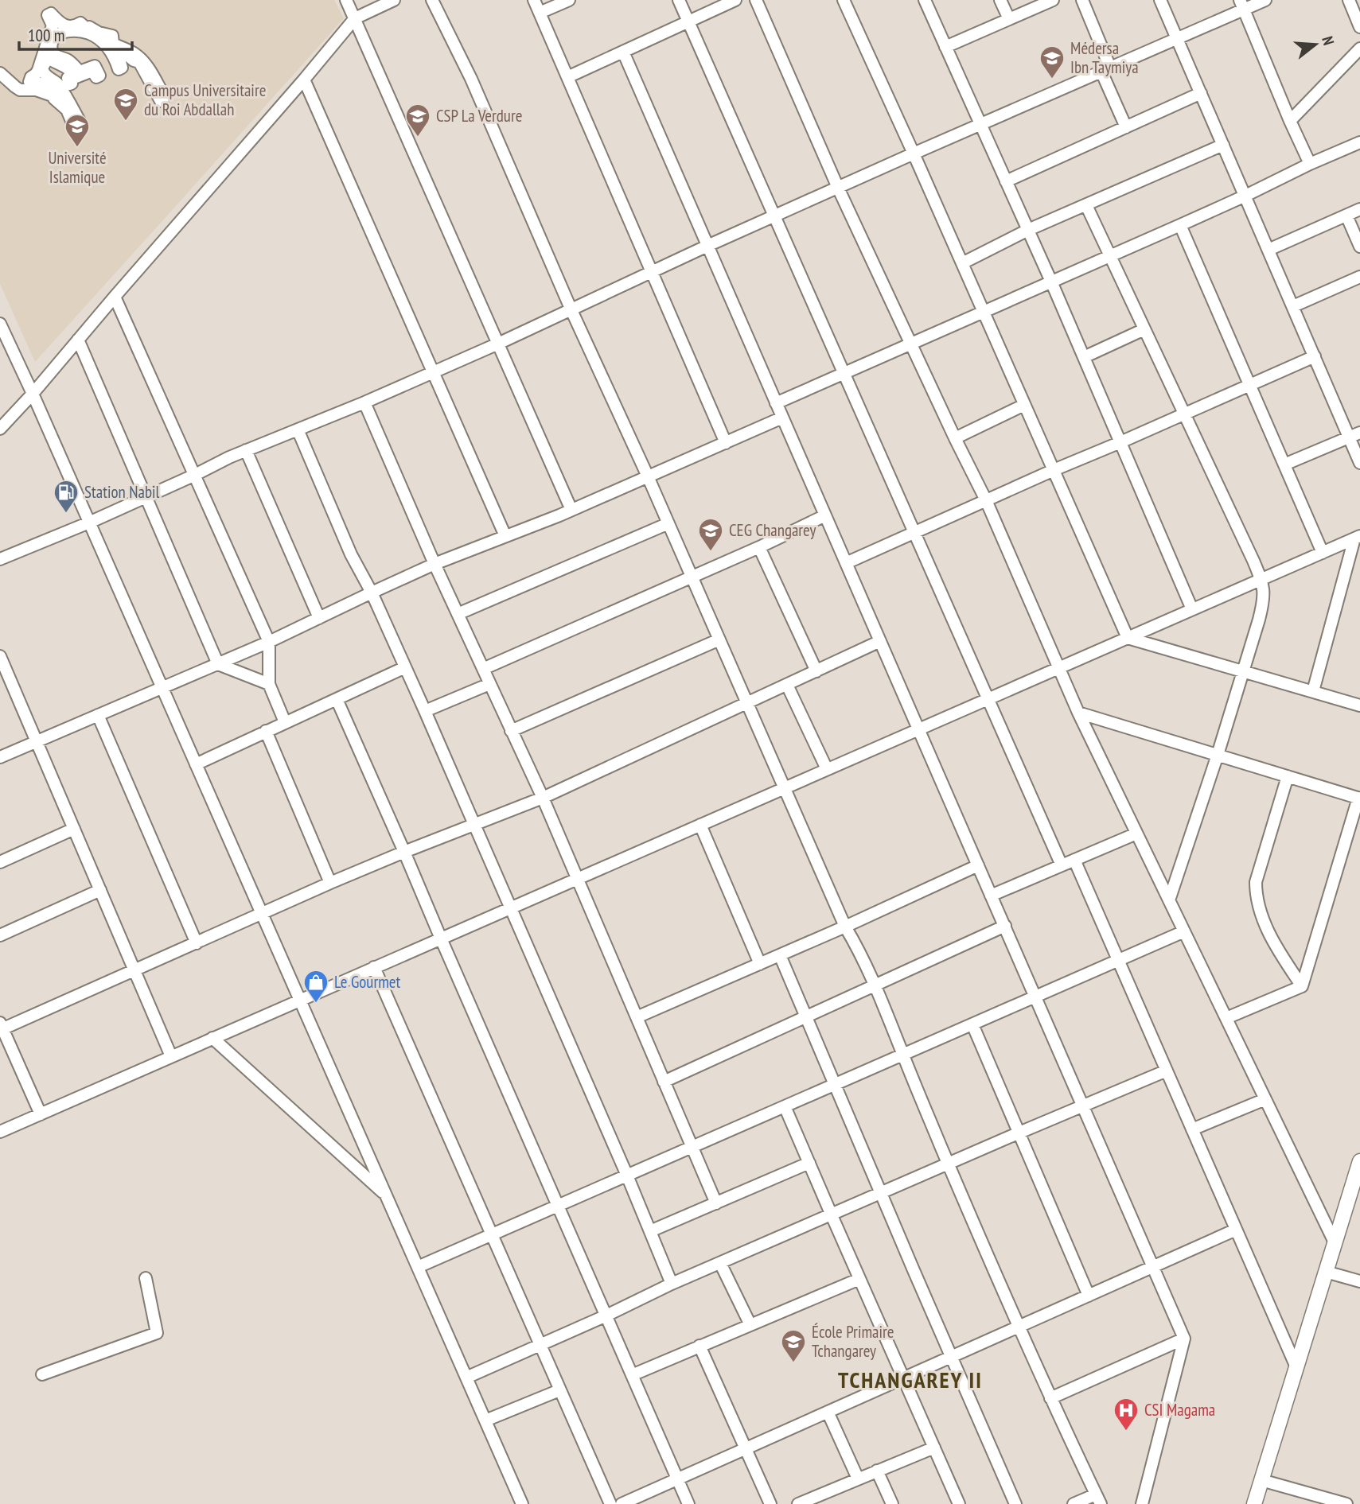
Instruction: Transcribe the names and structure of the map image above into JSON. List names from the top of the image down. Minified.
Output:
{"districts":["TCHANGAREY II"],"places":{"school or university":["Médersa Ibn Taymiya","Campus Universitaire du Roi Abdallah","CSP La Verdure","Université Islamique","CEG Changarey","École Primaire Tchangarey"],"fuel station":["Station Nabil"],"shop":["Le Gourmet"],"hospital":["CSI Magama"]},"scale_bar":"100 m","north":"right"}
